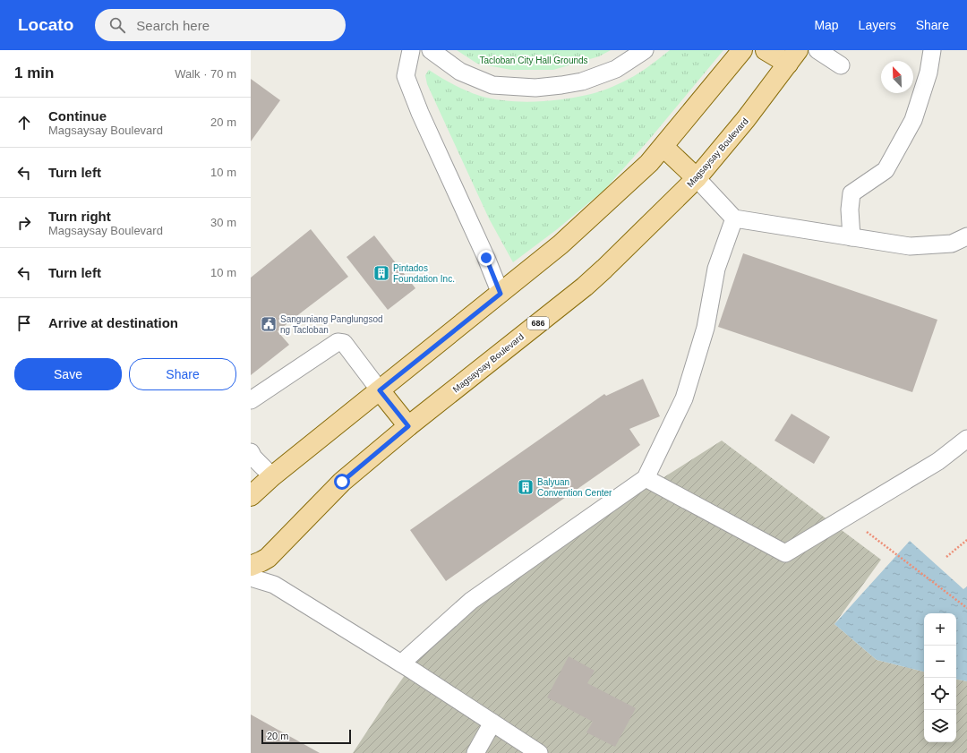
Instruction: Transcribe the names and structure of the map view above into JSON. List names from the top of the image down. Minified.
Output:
{"streets":{"main road":["Magsaysay Boulevard","686"]},"parks":["Tacloban City Hall Grounds"],"places":{"building":["Pintados Foundation Inc.","Balyuan Convention Center"],"public building":["Sanguniang Panglungsod ng Tacloban"]},"scale_bar":"20 m","north":"top left","page":{"header":"Locato","search":"Search here","nav":["Map","Layers","Share"],"heading":["1 min","Walk · 70 m"],"list":[["Continue","Magsaysay Boulevard","20 m"],["Turn left","10 m"],["Turn right","Magsaysay Boulevard","30 m"],["Turn left","10 m"],"Arrive at destination"],"buttons":["Save","Share"],"map_buttons":["+","−"],"scale":"20 m"}}
